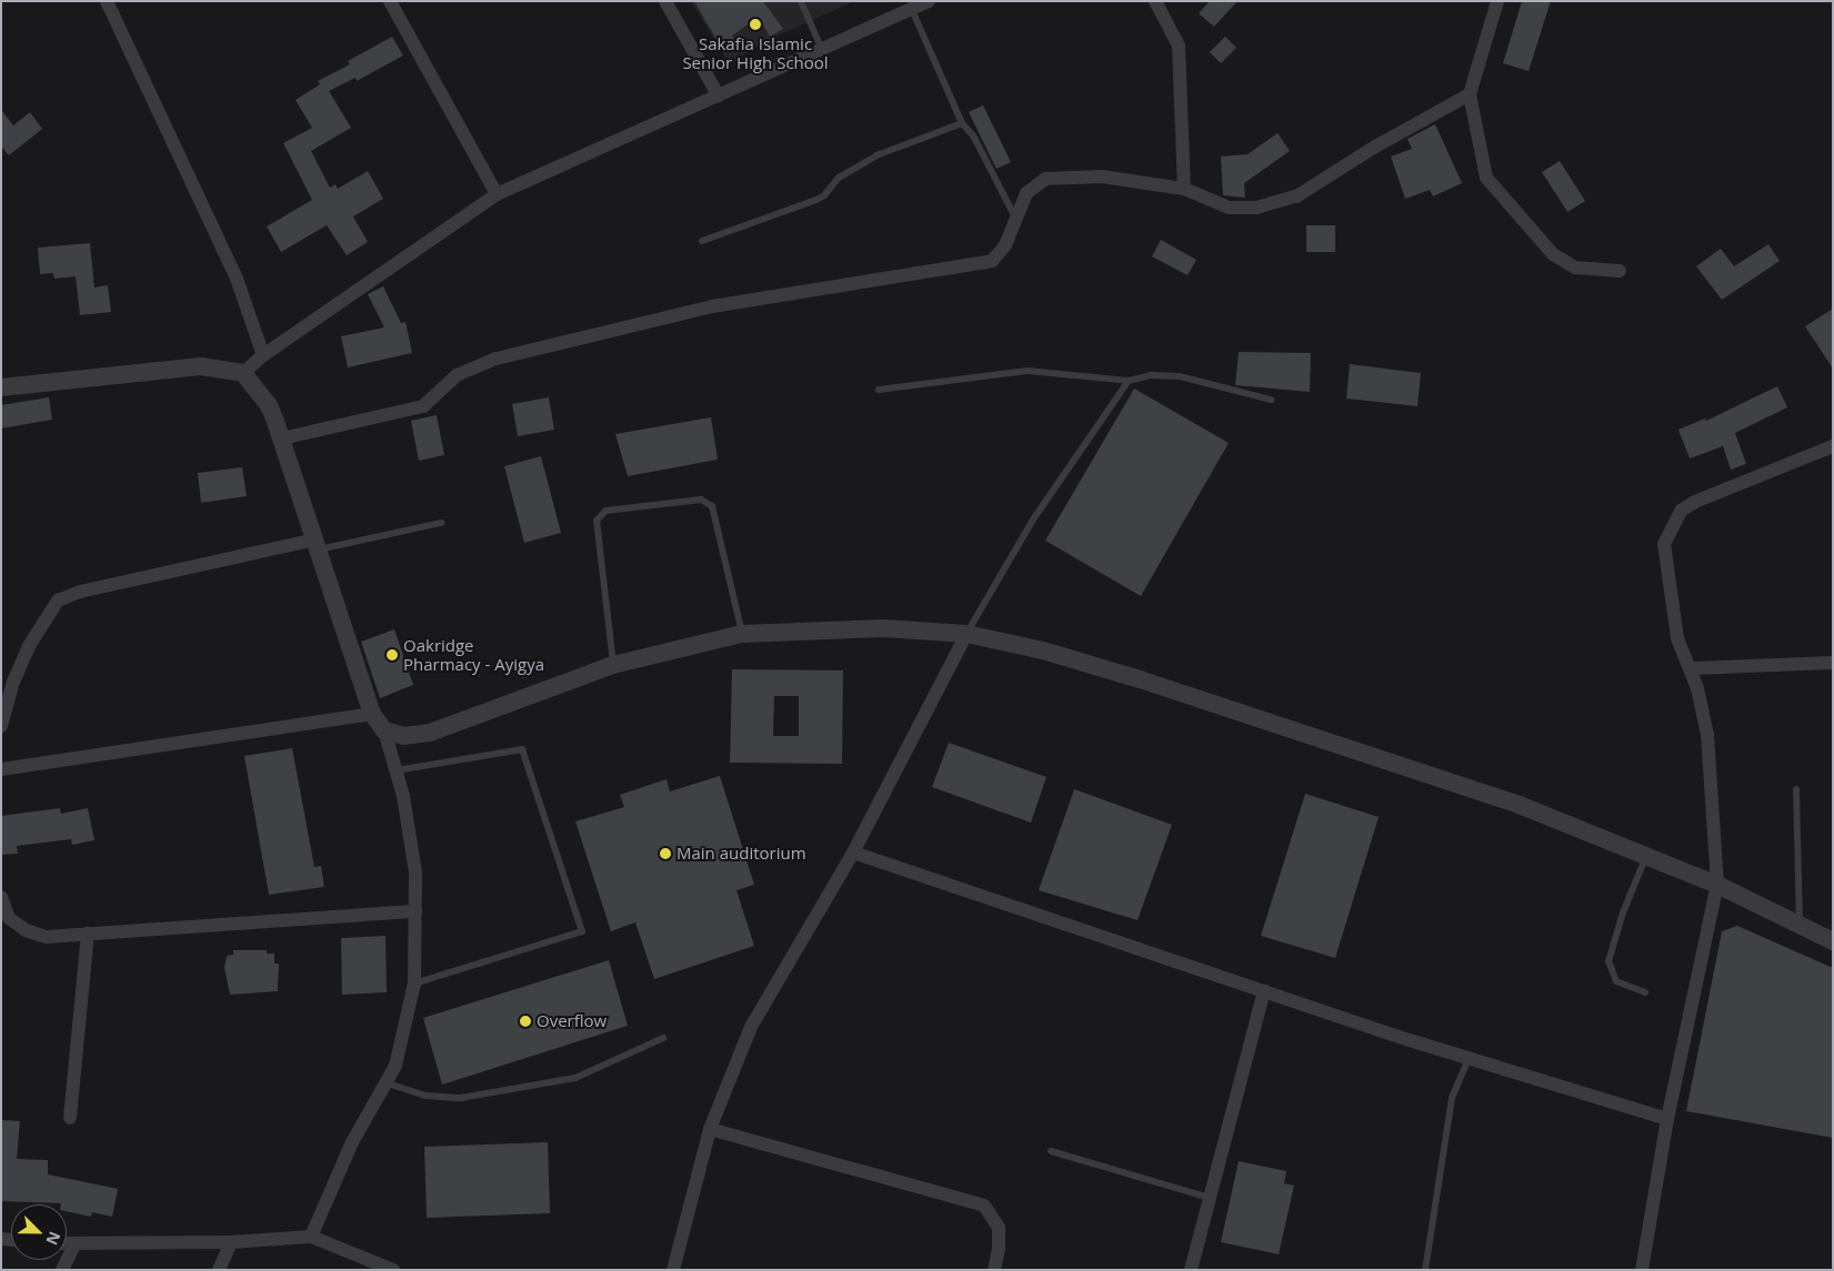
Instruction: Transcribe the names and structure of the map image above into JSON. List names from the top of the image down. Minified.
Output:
{"places":["Sakafia Islamic Senior High School","Oakridge Pharmacy - Ayigya","Main auditorium","Overflow"],"north":"bottom right"}
